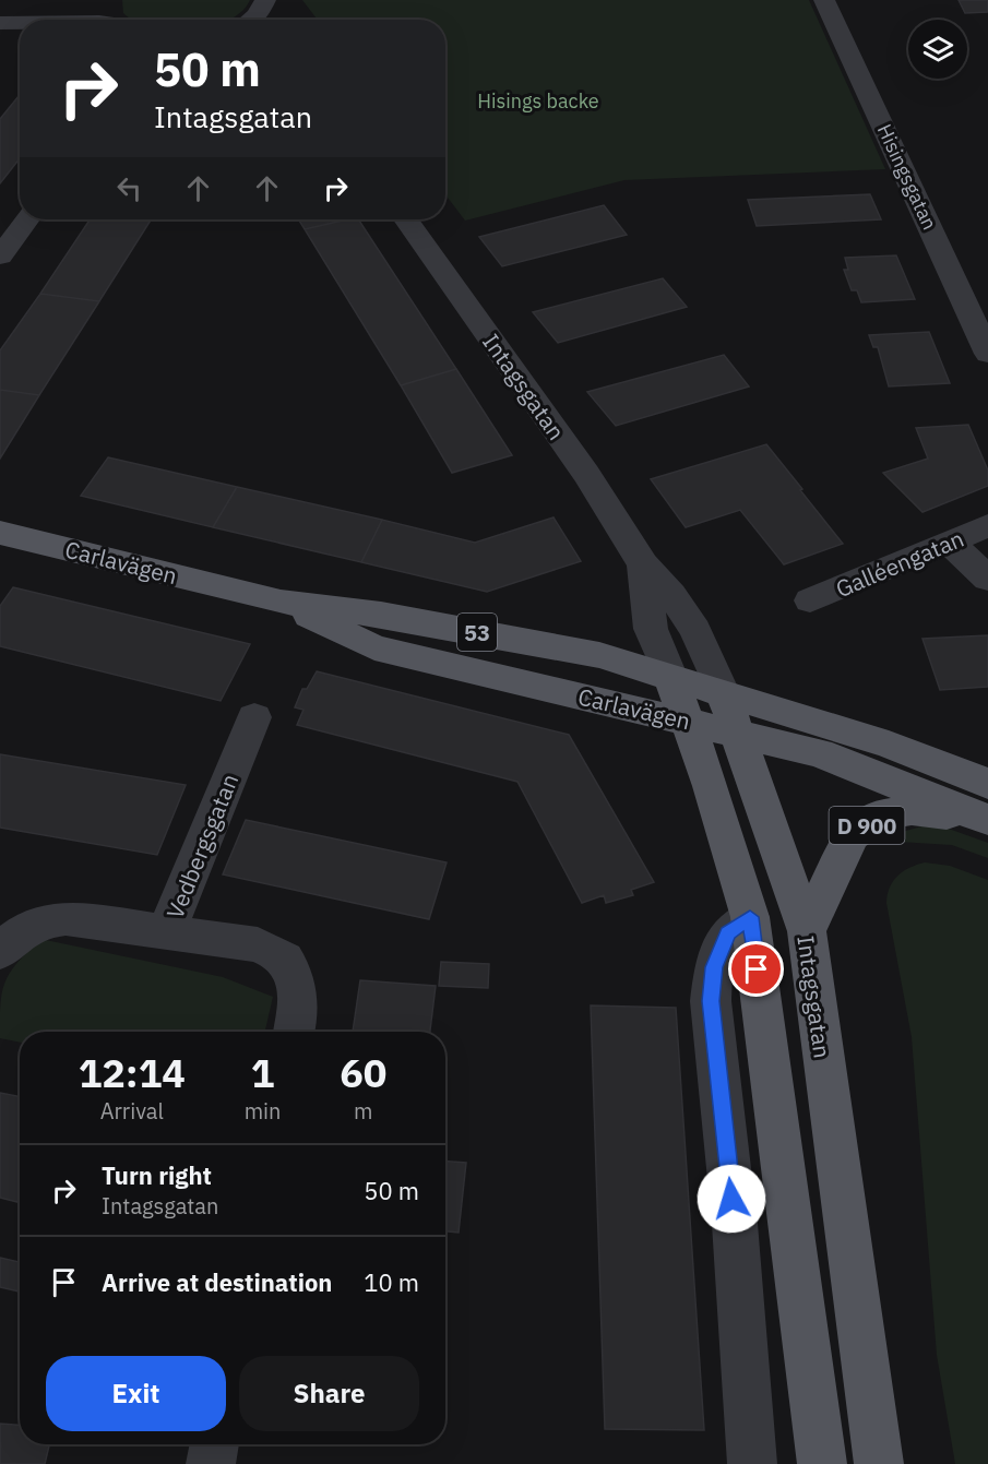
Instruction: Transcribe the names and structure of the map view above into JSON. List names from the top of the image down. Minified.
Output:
{"streets":{"main road":["Intagsgatan","Carlavägen","53","D 900"],"street":["Hisingsgatan","Galléengatan","Vedbergsgatan"]},"crossings":[["Intagsgatan","Carlavägen"],["Intagsgatan","D 900"],["Carlavägen","D 900"]],"parks":["Hisings backe"],"page":{"turn":["50 m","Intagsgatan"],"eta":["12:14","Arrival","1","min","60","m"],"list":[{"name":"Turn right","note":"Intagsgatan","value":"50 m"},{"name":"Arrive at destination","value":"10 m"}],"buttons":["Exit","Share"]}}
